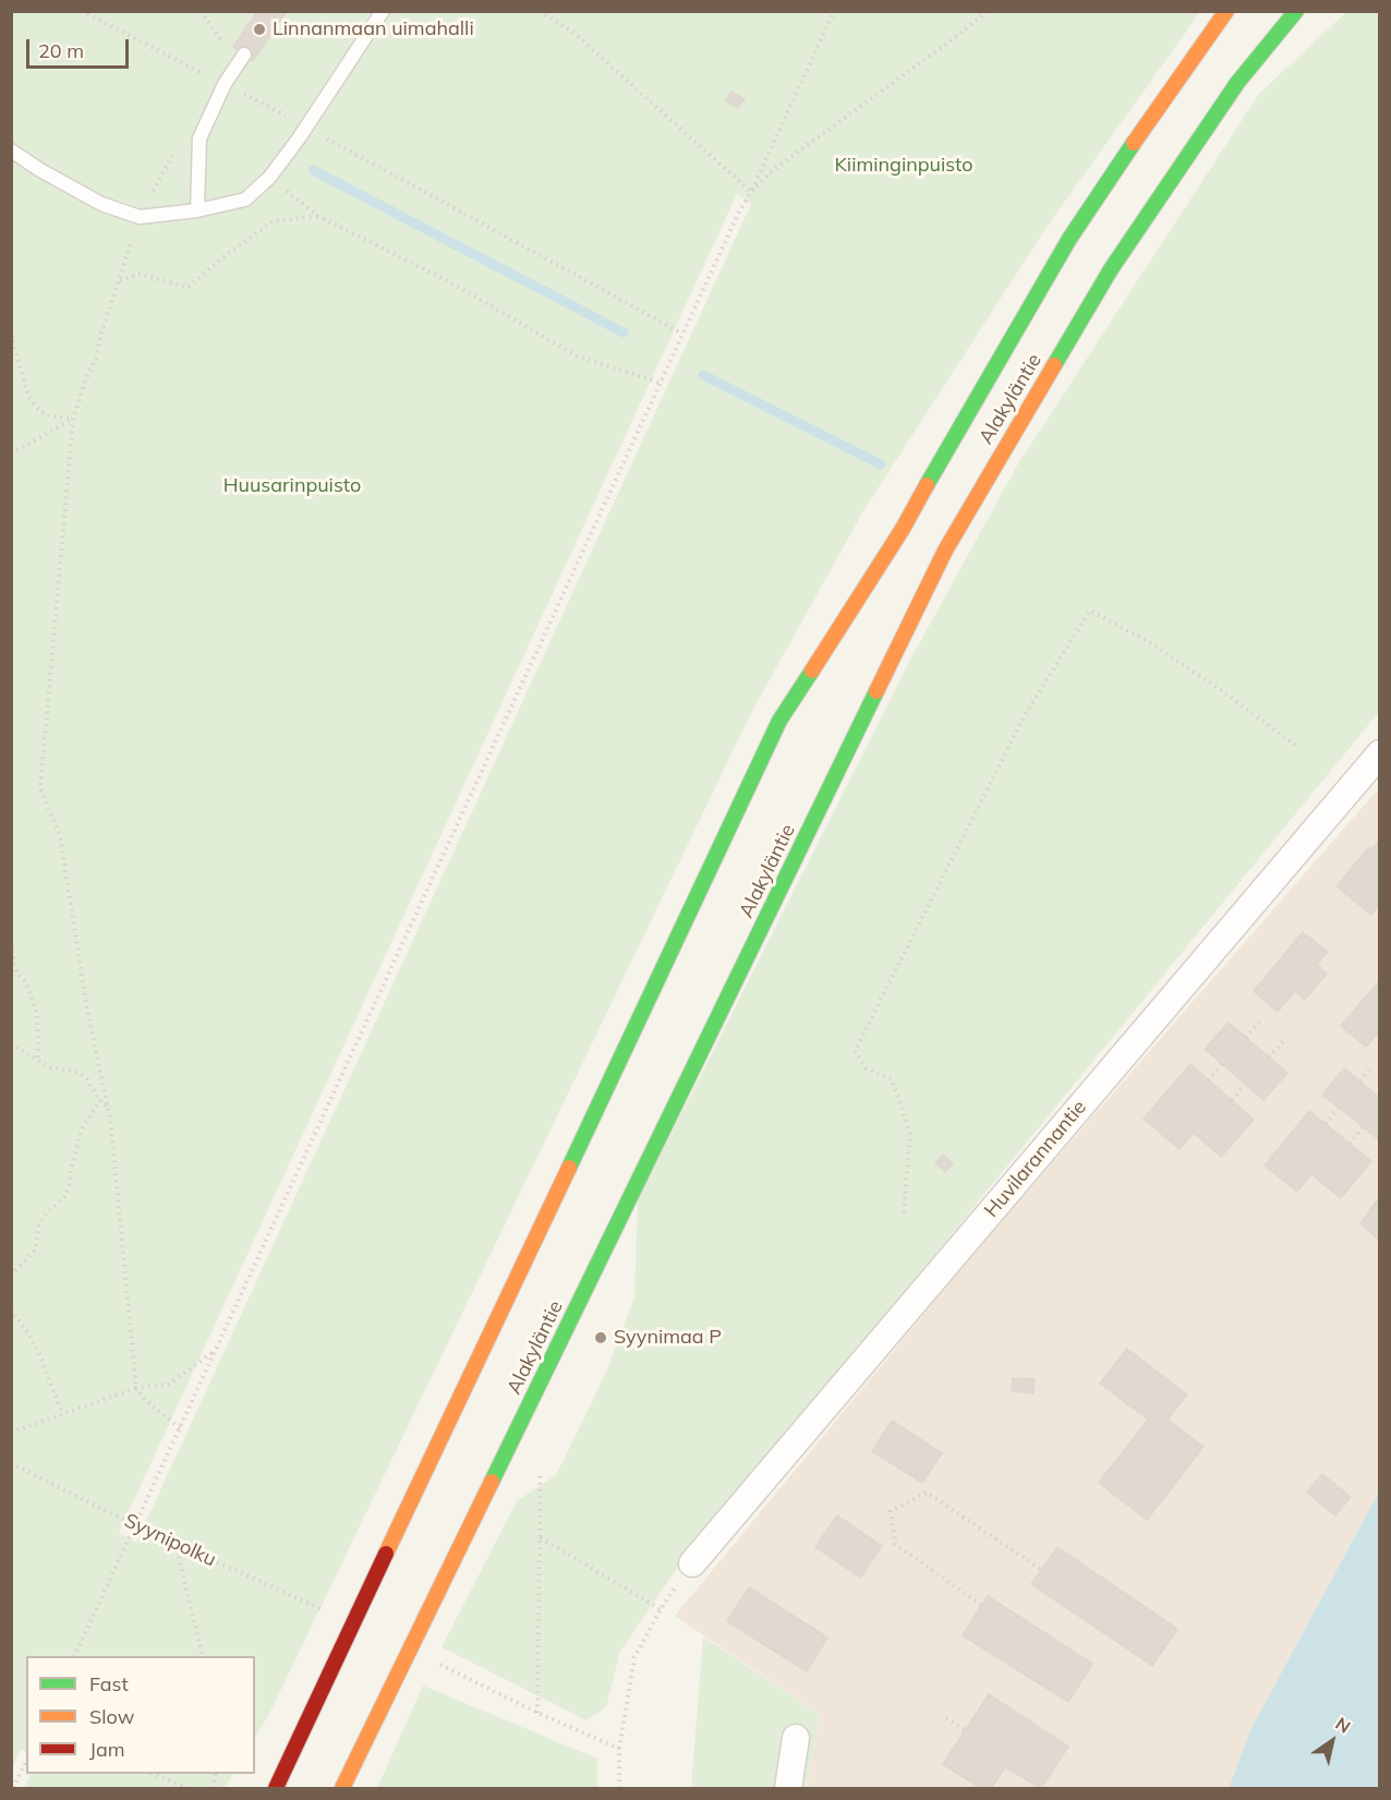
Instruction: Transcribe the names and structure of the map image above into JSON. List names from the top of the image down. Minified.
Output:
{"streets":{"main road":["Alakyläntie"],"street":["Huvilarannantie"],"path":["Syynipolku"]},"parks":["Kiiminginpuisto","Huusarinpuisto"],"places":["Linnanmaan uimahalli","Syynimaa P"],"legend":["Fast","Slow","Jam"],"scale_bar":"20 m","north":"top right"}
